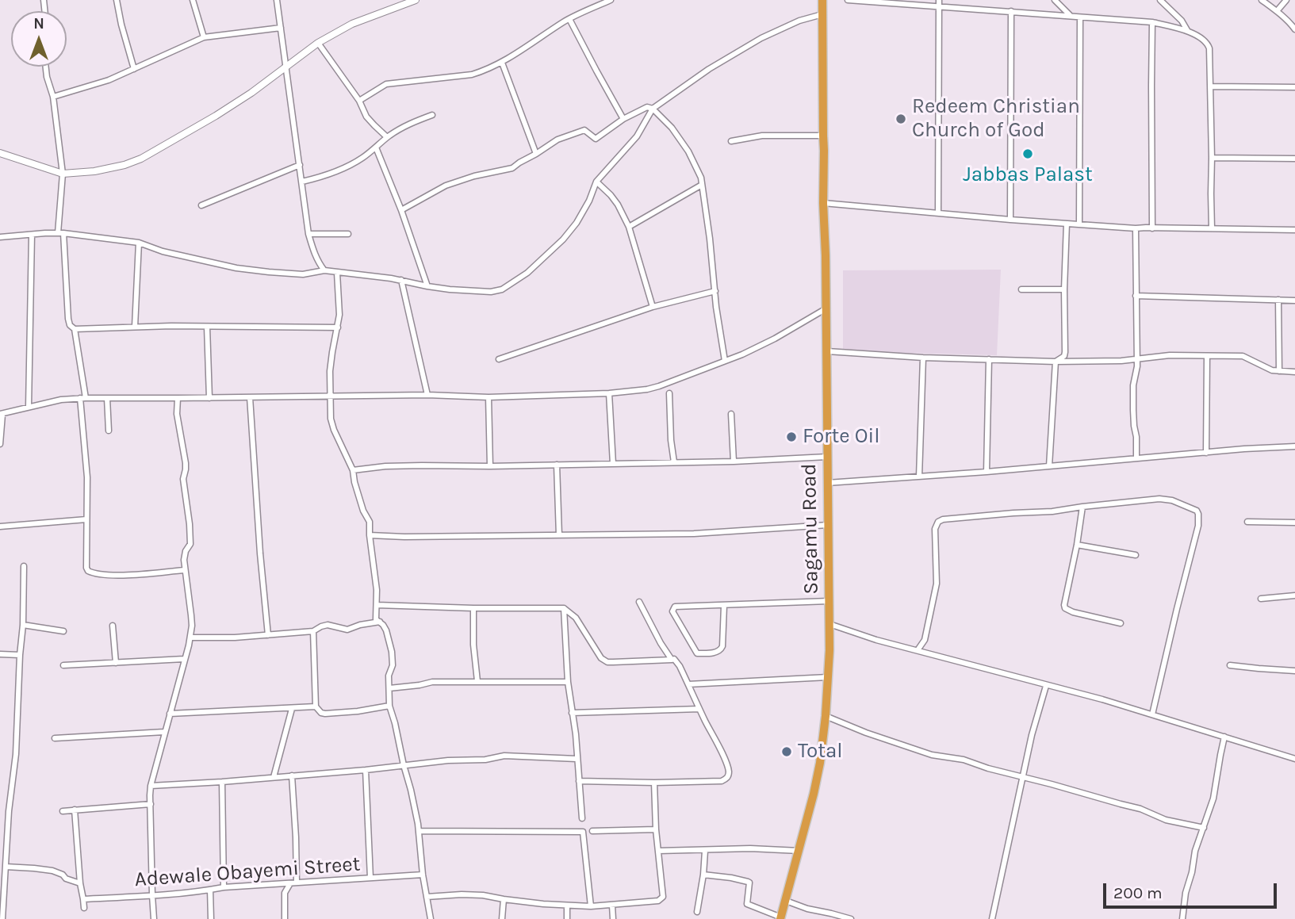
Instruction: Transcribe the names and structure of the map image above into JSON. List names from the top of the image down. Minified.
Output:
{"streets":{"highway":["Sagamu Road"],"street":["Adewale Obayemi Street"]},"places":["Redeem Christian Church of God","Jabbas Palast","Forte Oil","Total"],"scale_bar":"200 m","north":"top"}
